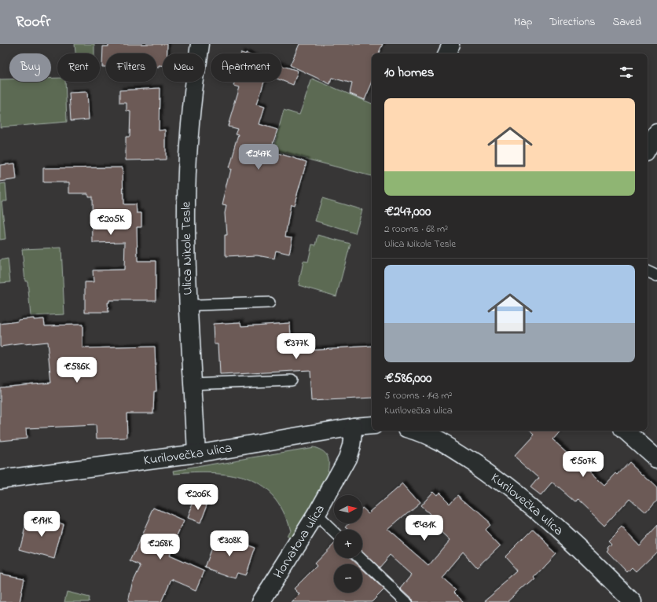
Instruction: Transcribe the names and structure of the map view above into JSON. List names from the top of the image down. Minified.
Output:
{"streets":{"street":["Ulica Nikole Tesle","Kurilovečka ulica","Horvatova ulica"]},"crossings":[["Ulica Nikole Tesle","Kurilovečka ulica"],["Kurilovečka ulica","Horvatova ulica"]],"north":"right","page":{"header":"Roofr","nav":["Map","Directions","Saved"],"chip":["Buy","Rent","Filters","New","Apartment"],"heading":"10 homes","list":[{"name":"€247,000","note":"2 rooms · 68 m² · Ulica Nikole Tesle"},{"name":"€586,000","note":"5 rooms · 143 m² · Kurilovečka ulica"}],"price":["€247K","€205K","€377K","€586K","€507K","€206K","€191K","€431K","€308K","€268K"],"map_buttons":["+","−"]}}
